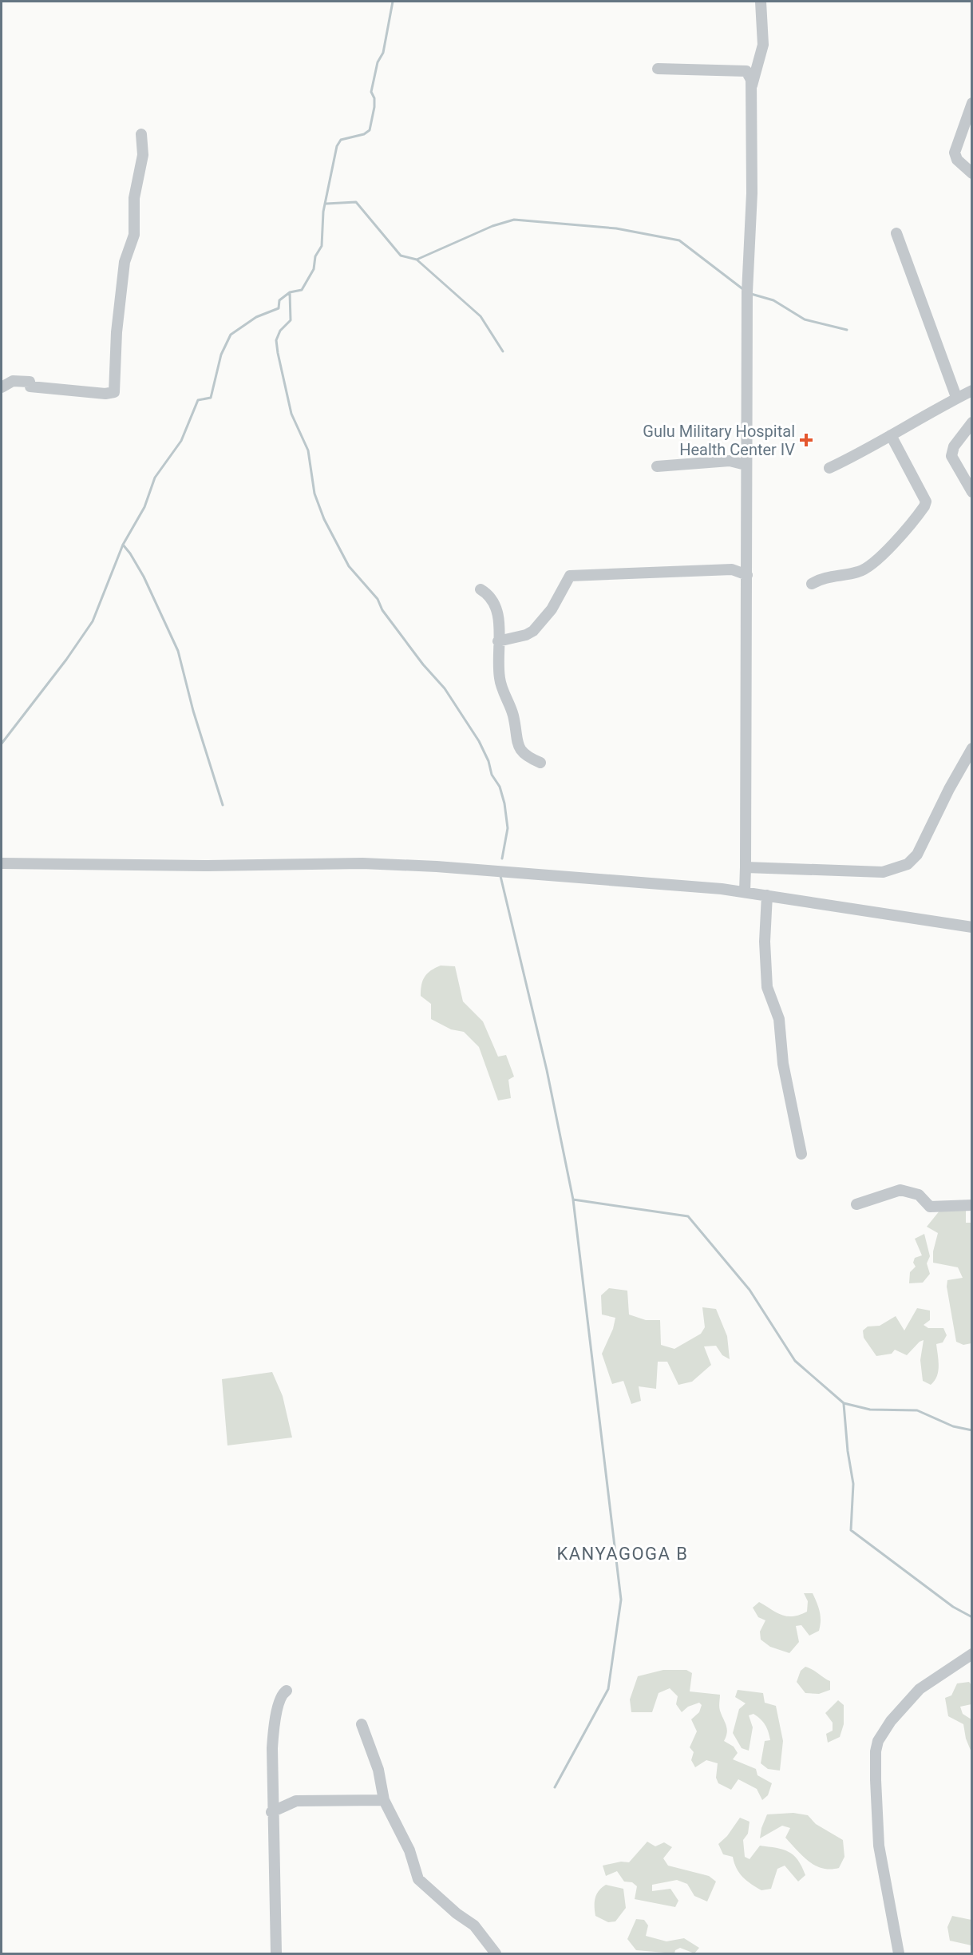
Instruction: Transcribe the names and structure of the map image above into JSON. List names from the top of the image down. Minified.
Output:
{"districts":["KANYAGOGA B"],"places":{"health":["Gulu Military Hospital Health Center IV"]}}
